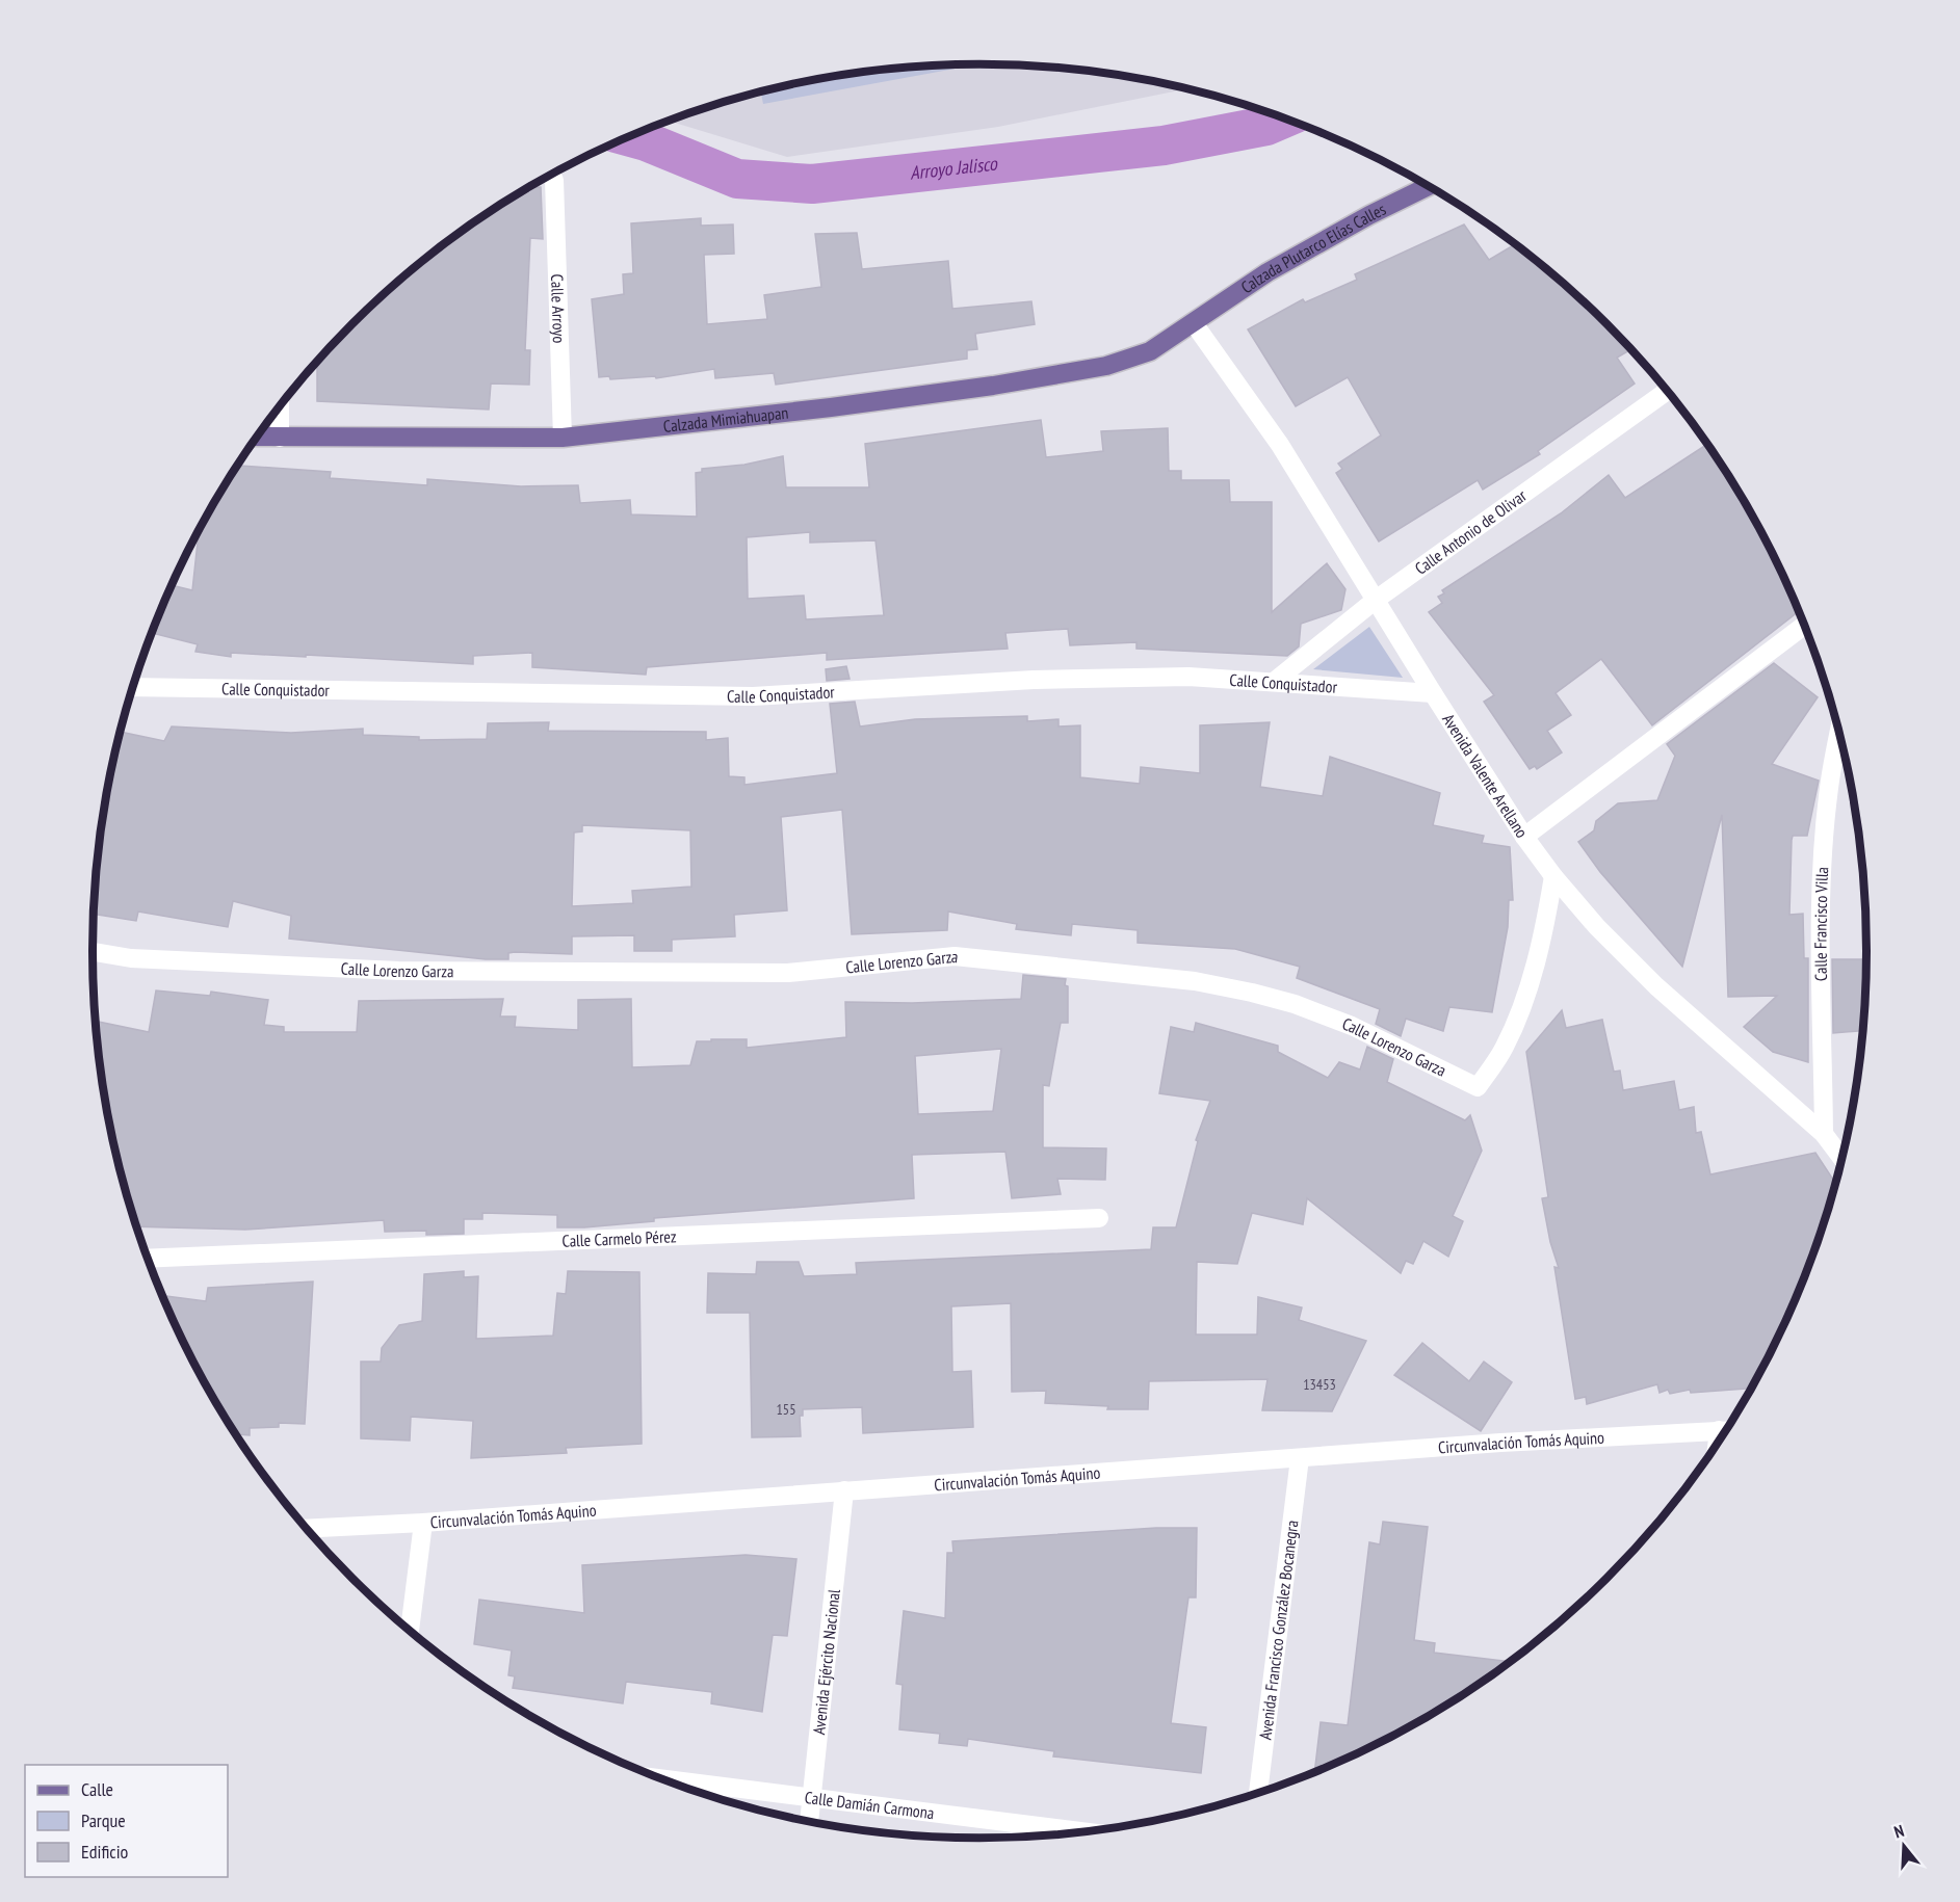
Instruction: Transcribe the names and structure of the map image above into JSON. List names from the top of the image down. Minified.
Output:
{"streets":{"main road":["Calzada Plutarco Elías Calles","Calzada Mimiahuapan"],"street":["Calle Arroyo","Calle Antonio de Olivar","Calle Conquistador","Avenida Valente Arellano","Calle Francisco Villa","Calle Lorenzo Garza","Calle Carmelo Pérez","Circunvalación Tomás Aquino","Avenida Francisco González Bocanegra","Avenida Ejército Nacional","Calle Damián Carmona"]},"crossings":[["Calzada Plutarco Elías Calles","Calzada Mimiahuapan"],["Calzada Plutarco Elías Calles","Avenida Valente Arellano"],["Calle Arroyo","Calzada Mimiahuapan"],["Calzada Mimiahuapan","Avenida Valente Arellano"],["Calle Antonio de Olivar","Calle Conquistador"],["Calle Antonio de Olivar","Avenida Valente Arellano"],["Calle Conquistador","Avenida Valente Arellano"],["Avenida Valente Arellano","Calle Francisco Villa"],["Avenida Valente Arellano","Calle Lorenzo Garza"],["Circunvalación Tomás Aquino","Avenida Francisco González Bocanegra"],["Circunvalación Tomás Aquino","Avenida Ejército Nacional"],["Avenida Ejército Nacional","Calle Damián Carmona"]],"water":["Arroyo Jalisco"],"house_numbers":["13453","155"],"legend":["Calle","Parque","Edificio"],"north":"top"}
